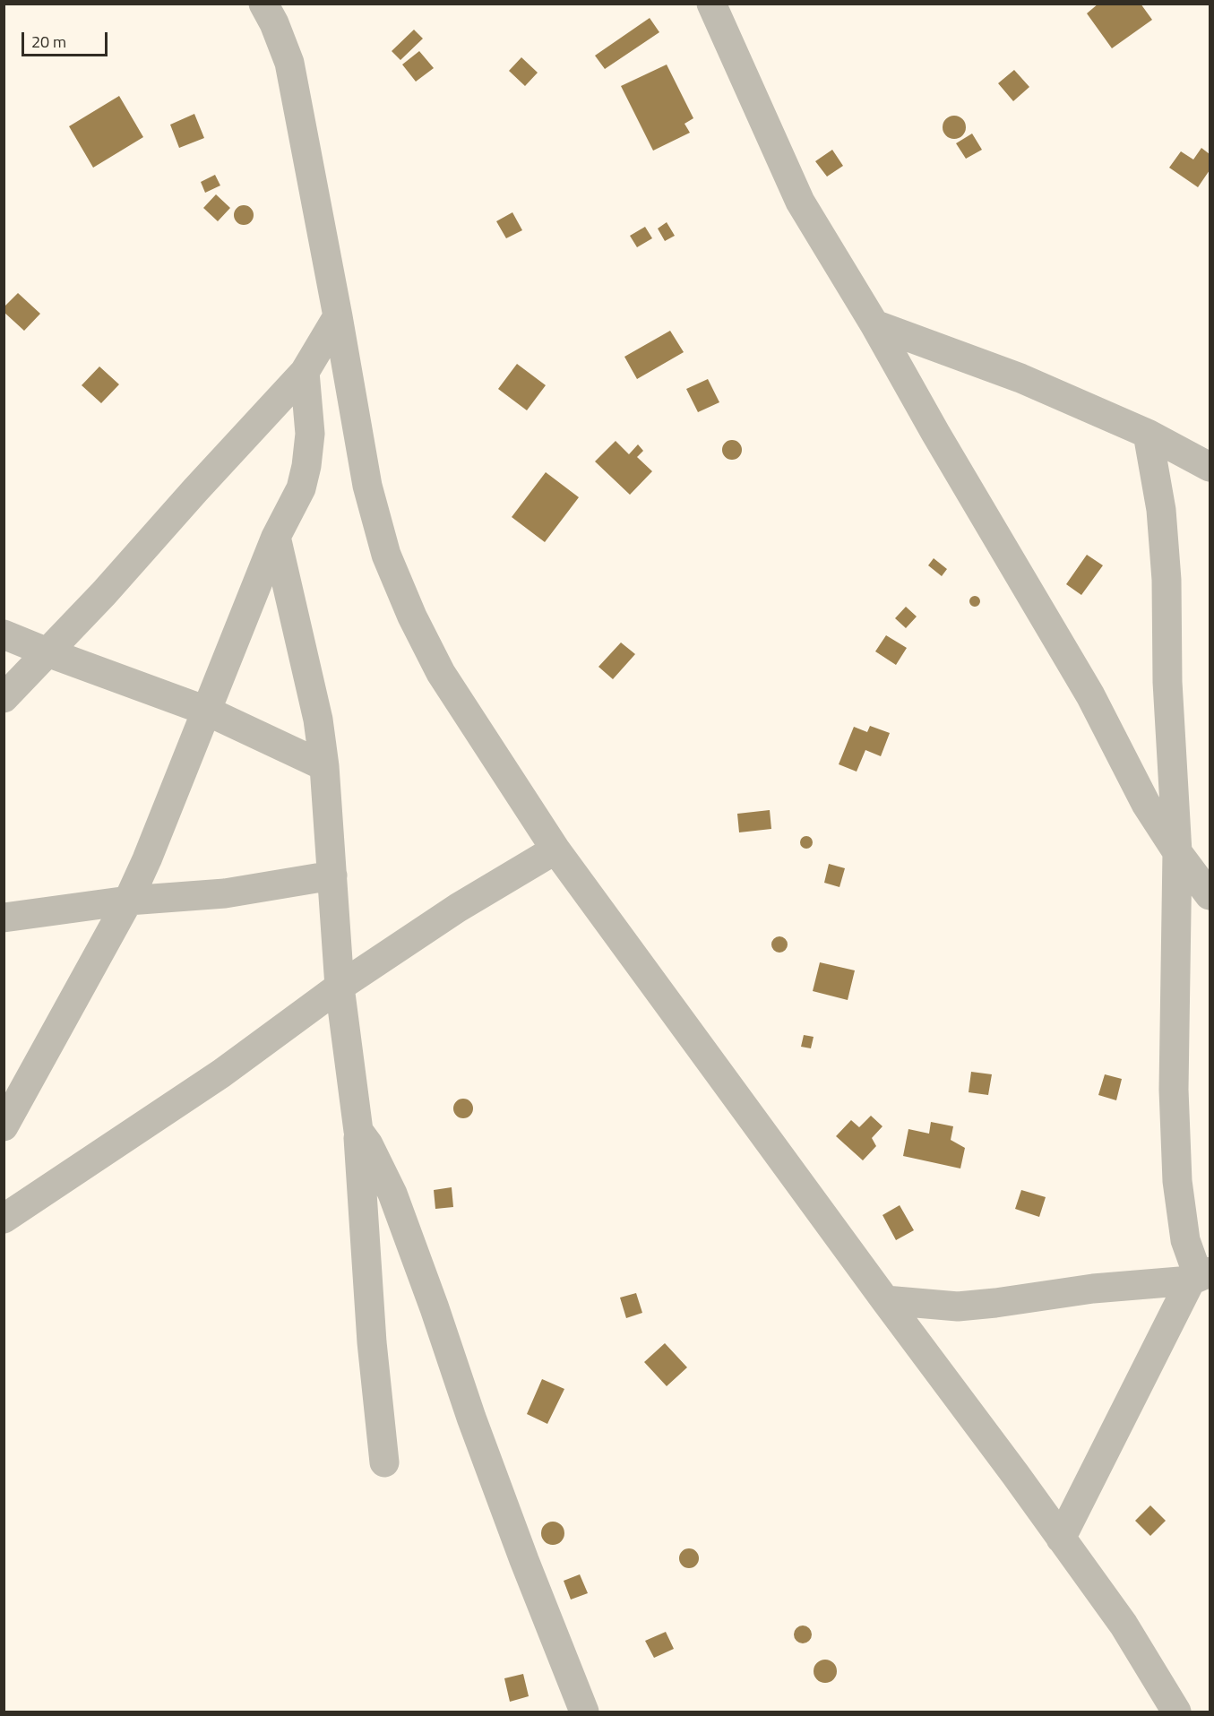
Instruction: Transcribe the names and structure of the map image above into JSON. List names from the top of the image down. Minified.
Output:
{"scale_bar":"20 m"}
